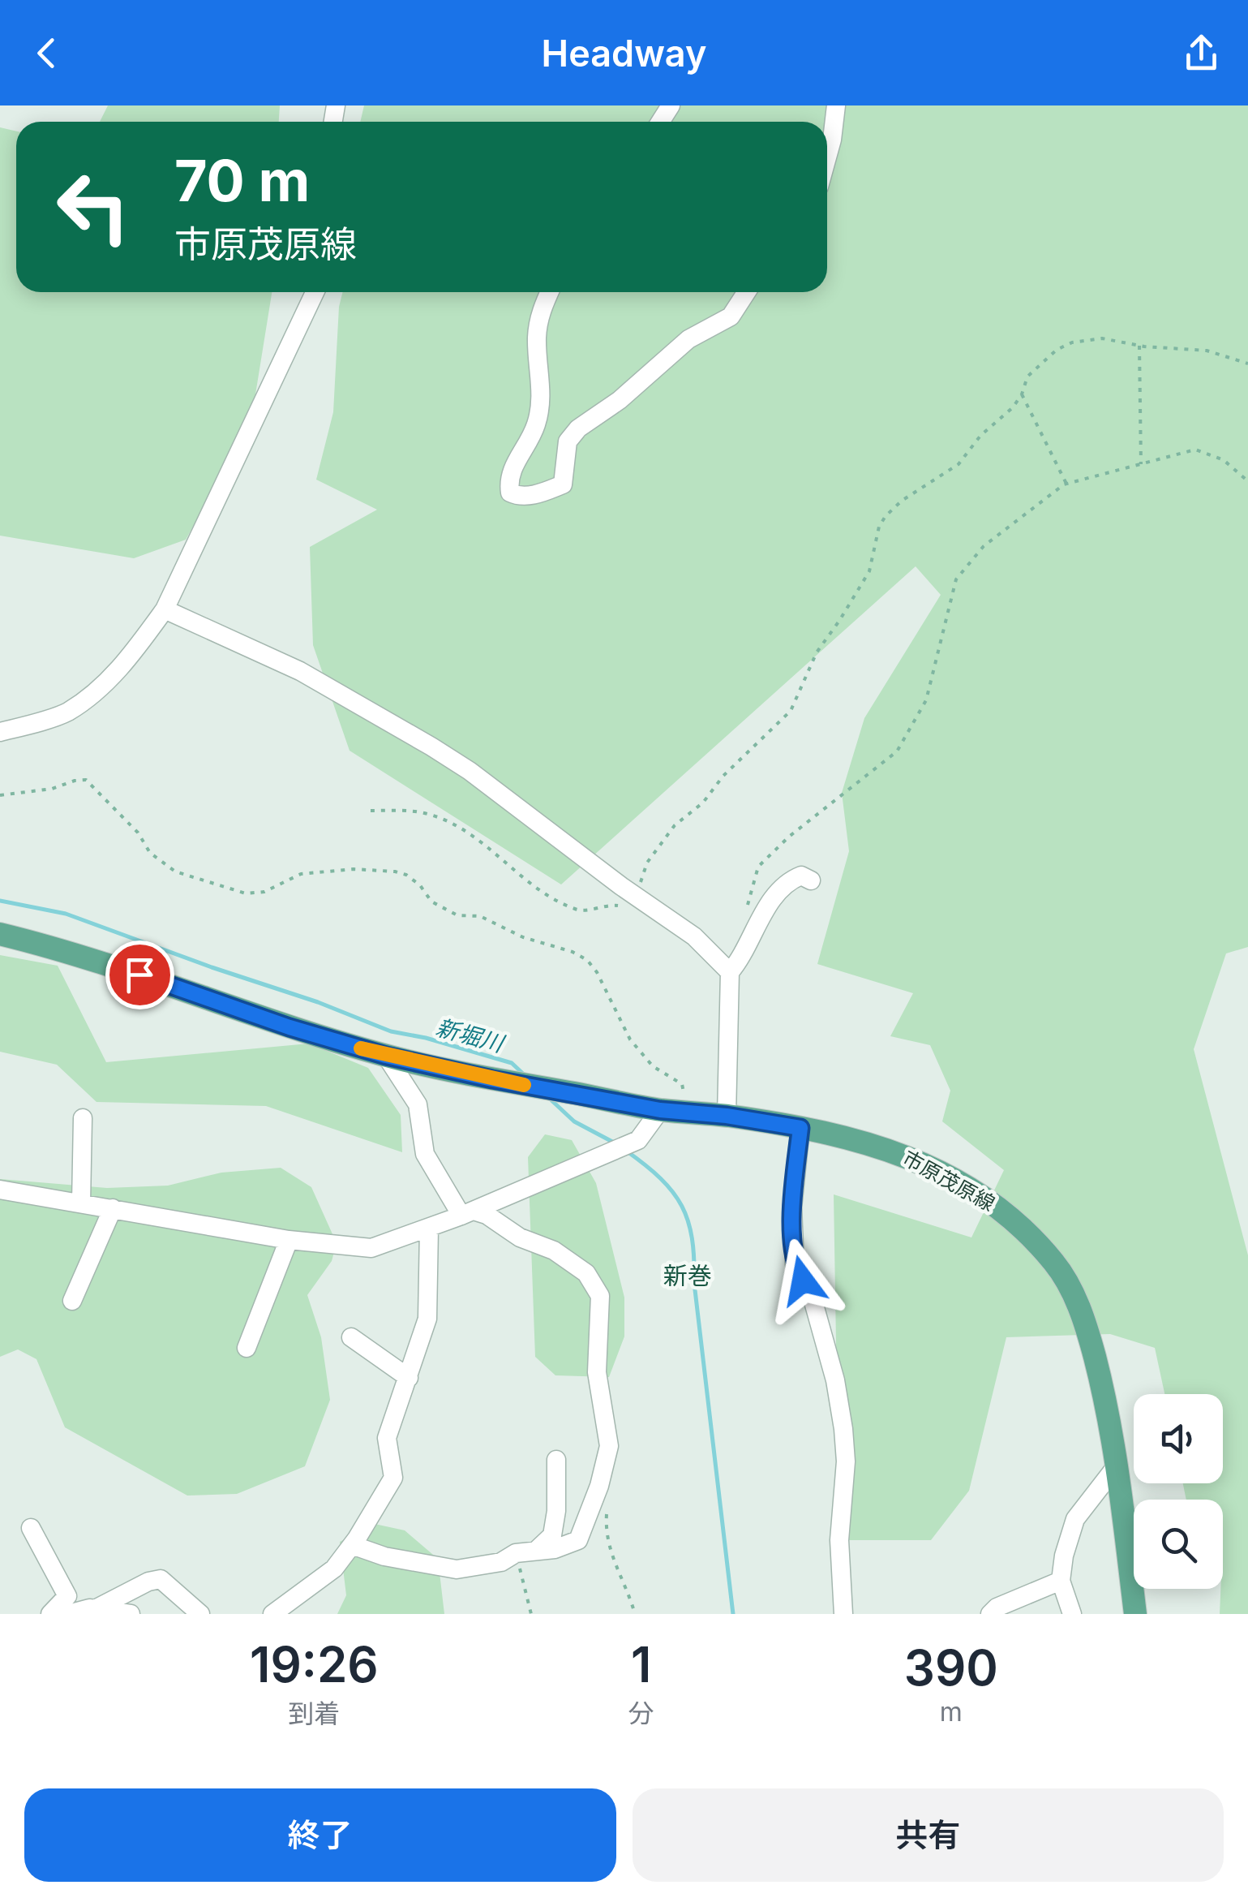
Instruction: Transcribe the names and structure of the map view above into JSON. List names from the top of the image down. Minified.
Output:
{"streets":{"main road":["市原茂原線"]},"districts":["新巻"],"water":["新堀川"],"page":{"header":"Headway","turn":["70 m","市原茂原線"],"eta":["19:26","到着","1","分","390","m"],"buttons":["終了","共有"]}}
